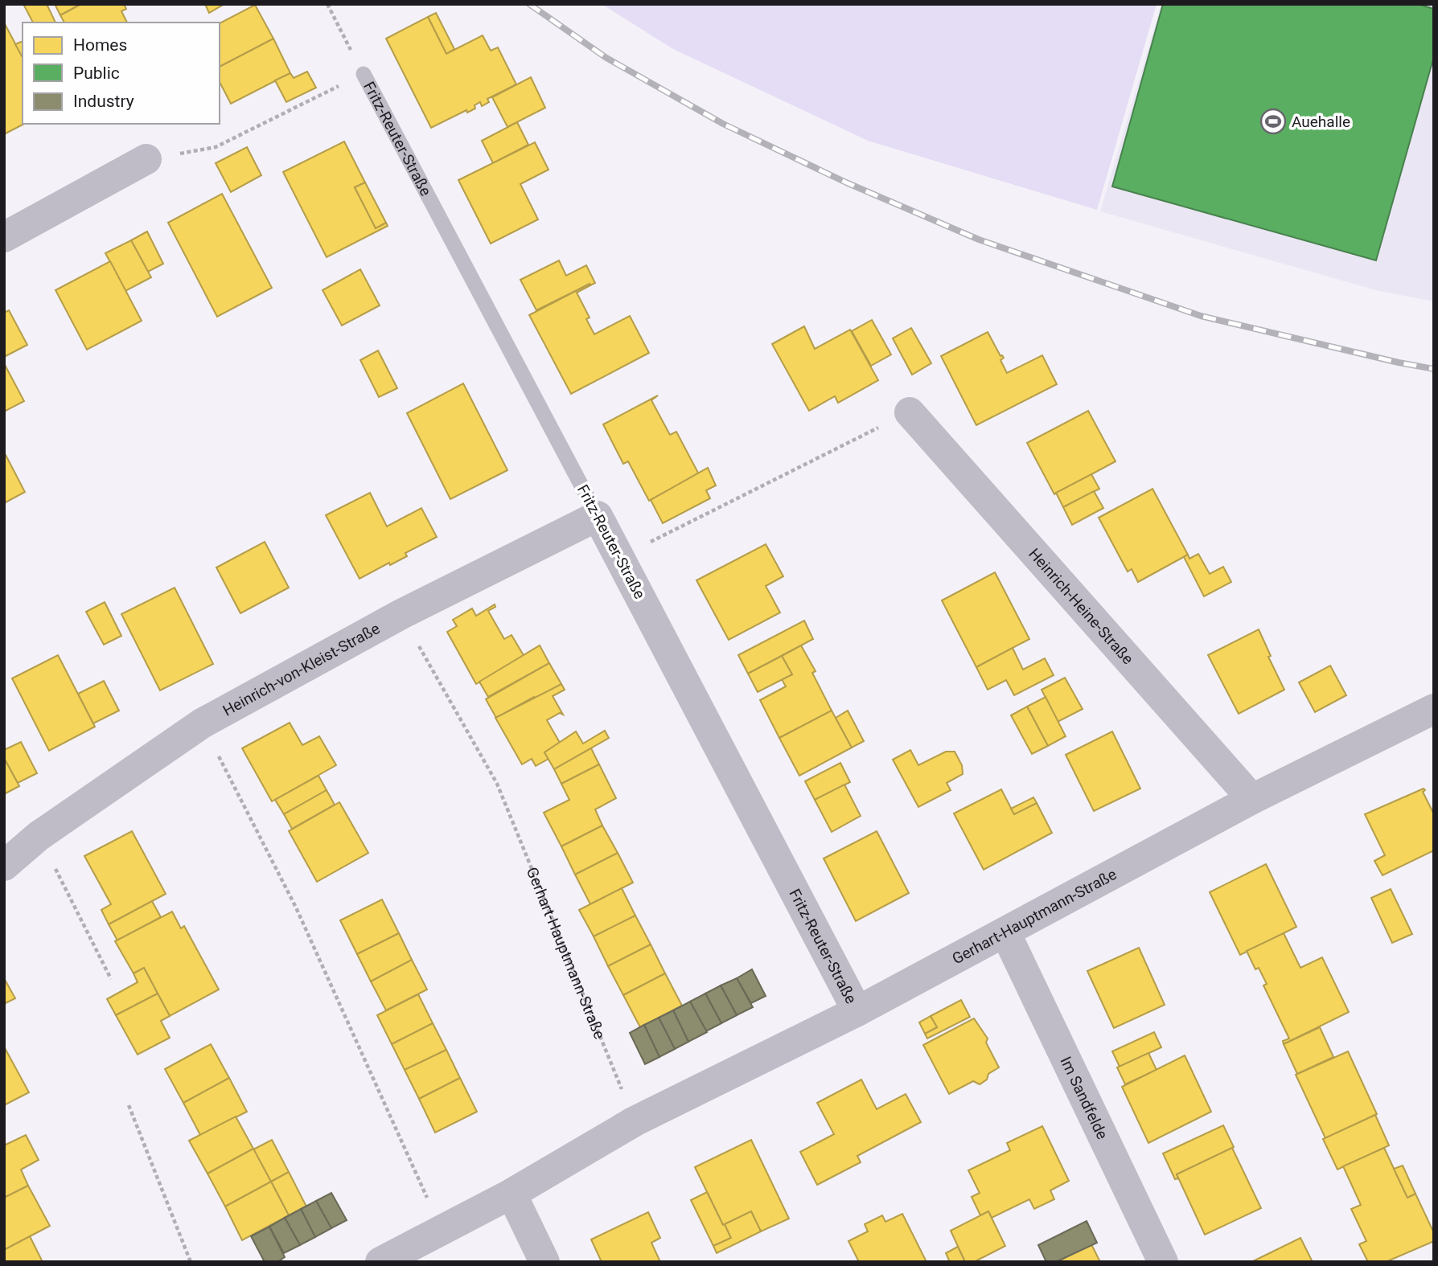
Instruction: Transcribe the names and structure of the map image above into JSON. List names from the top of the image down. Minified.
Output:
{"streets":{"street":["Fritz-Reuter-Straße","Heinrich-Heine-Straße","Heinrich-von-Kleist-Straße","Gerhart-Hauptmann-Straße","Im Sandfelde"]},"crossings":[["Fritz-Reuter-Straße","Heinrich-von-Kleist-Straße"],["Fritz-Reuter-Straße","Gerhart-Hauptmann-Straße"],["Heinrich-Heine-Straße","Gerhart-Hauptmann-Straße"],["Heinrich-von-Kleist-Straße","Gerhart-Hauptmann-Straße"],["Gerhart-Hauptmann-Straße","Im Sandfelde"]],"places":{"sports":["Auehalle"]},"legend":["Homes","Public","Industry"]}
